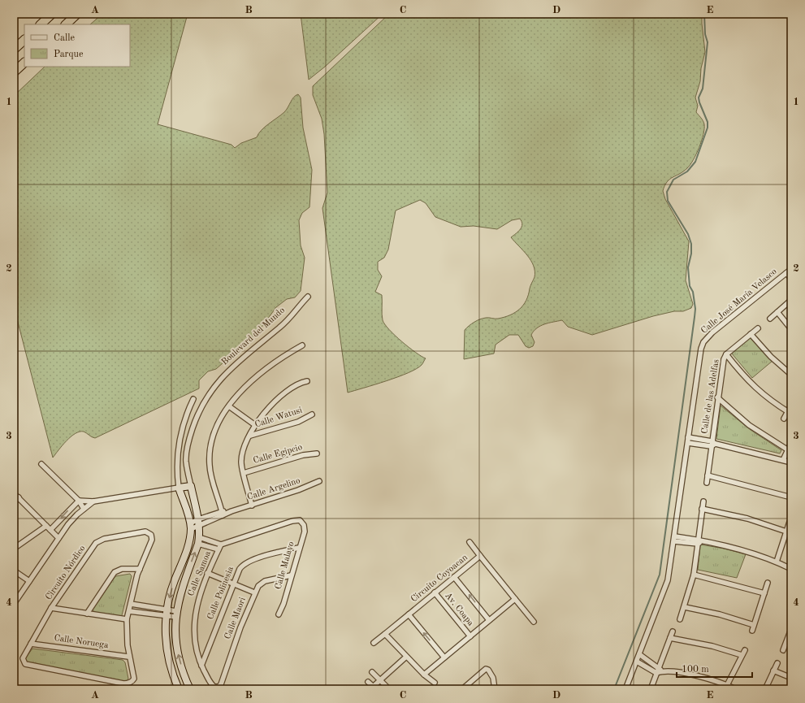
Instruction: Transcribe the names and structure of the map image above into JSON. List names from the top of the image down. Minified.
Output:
{"streets":{"street":["Calle José María Velasco","Boulevard del Mundo","Calle de las Adelfas","Calle Watusi","Calle Egipcio","Calle Argelino","Calle Malayo","Circuito Nórdico","Calle Samoa","Circuito Coyoacan","Calle Polinesia","Av. Coapa","Calle Maori","Calle Noruega"]},"crossings":[["Boulevard del Mundo","Calle Argelino"],["Calle Malayo","Calle Samoa"],["Calle Malayo","Calle Polinesia"],["Calle Malayo","Calle Maori"],["Circuito Nórdico","Calle Noruega"],["Calle Samoa","Calle Polinesia"],["Calle Samoa","Calle Maori"],["Circuito Coyoacan","Av. Coapa"]],"legend":["Calle","Parque"],"scale_bar":"100 m","grid":{"columns":["A","B","C","D","E"],"rows":["1","2","3","4"]}}
